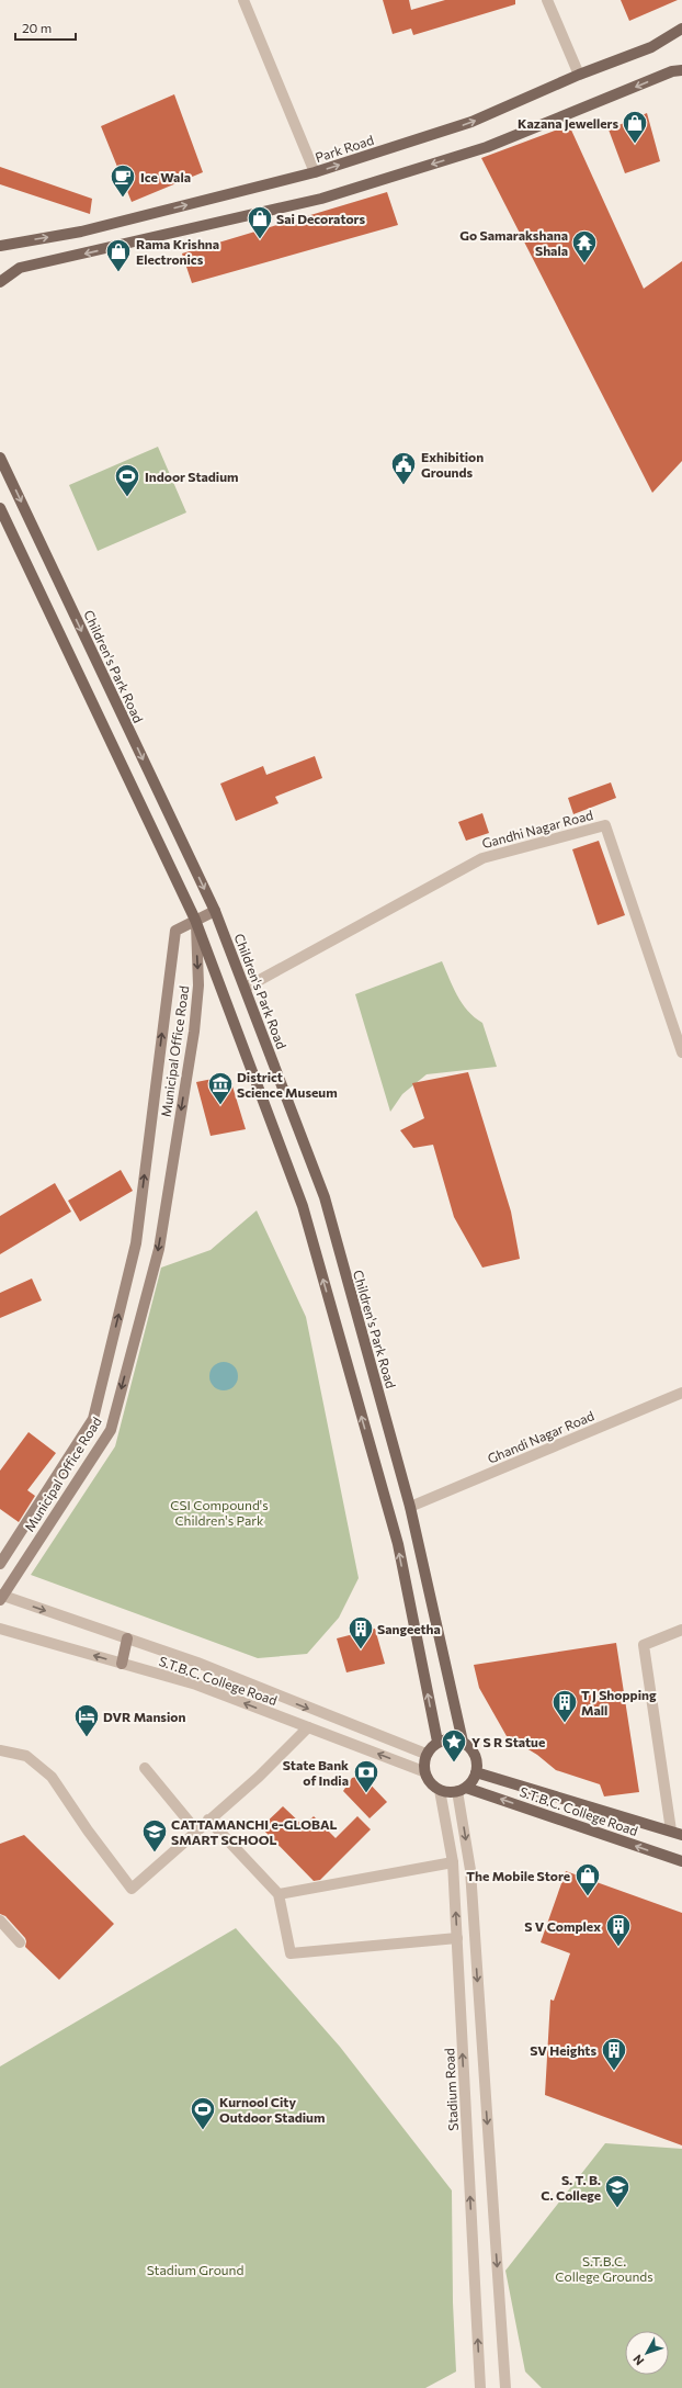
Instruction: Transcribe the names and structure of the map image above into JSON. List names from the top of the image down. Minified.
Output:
{"streets":{"main road":["Park Road","Children's Park Road","Municipal Office Road","S.T.B.C. College Road"],"street":["Gandhi Nagar Road","Ghandi Nagar Road","Stadium Road"]},"crossings":[["Children's Park Road","Gandhi Nagar Road"],["Children's Park Road","Ghandi Nagar Road"],["Children's Park Road","S.T.B.C. College Road"],["Children's Park Road","Stadium Road"],["S.T.B.C. College Road","Stadium Road"]],"parks":["CSI Compound's Children's Park","S.T.B.C. College Grounds","Stadium Ground"],"places":{"shop":["Kazana Jewellers","Sai Decorators","Rama Krishna Electronics","The Mobile Store"],"cafe":["Ice Wala"],"temple":["Go Samarakshana Shala"],"public building":["Exhibition Grounds"],"sports":["Indoor Stadium","Kurnool City Outdoor Stadium"],"museum":["District Science Museum"],"building":["Sangeetha","T J Shopping Mall","S V Complex","SV Heights"],"hotel":["DVR Mansion"],"place":["Y S R Statue"],"bank":["State Bank of India"],"school or university":["CATTAMANCHI e-GLOBAL SMART SCHOOL","S. T. B. C. College"]},"scale_bar":"20 m","north":"bottom left"}
